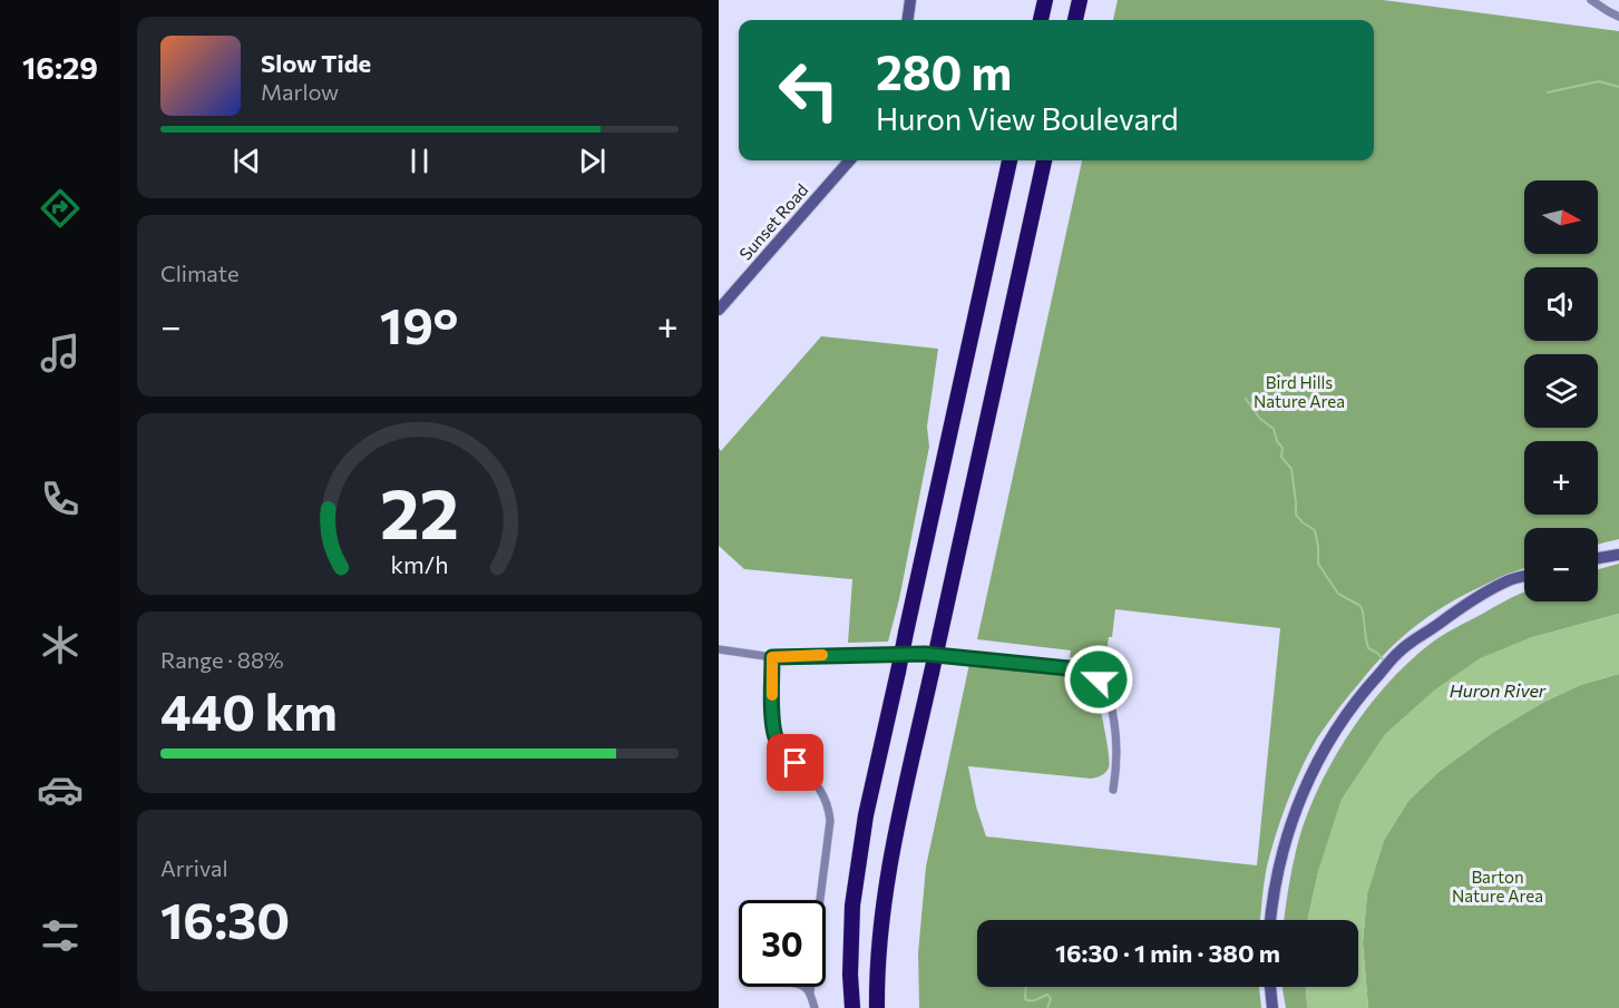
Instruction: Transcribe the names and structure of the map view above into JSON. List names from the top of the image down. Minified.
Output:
{"streets":{"street":["Sunset Road"]},"water":["Huron River"],"parks":["Bird Hills Nature Area","Barton Nature Area"],"north":"right","page":{"tabs":"16:29","turn":["280 m","Huron View Boulevard"],"song":["Slow Tide","Marlow"],"map_buttons":["+","−"],"tile":["Climate",["Range · 88%","440 km"],["Arrival","16:30"]],"heat":["−","19°","+"],"limit":"30","trip":"16:30 · 1 min · 380 m","gauge":["22","km/h"]}}
